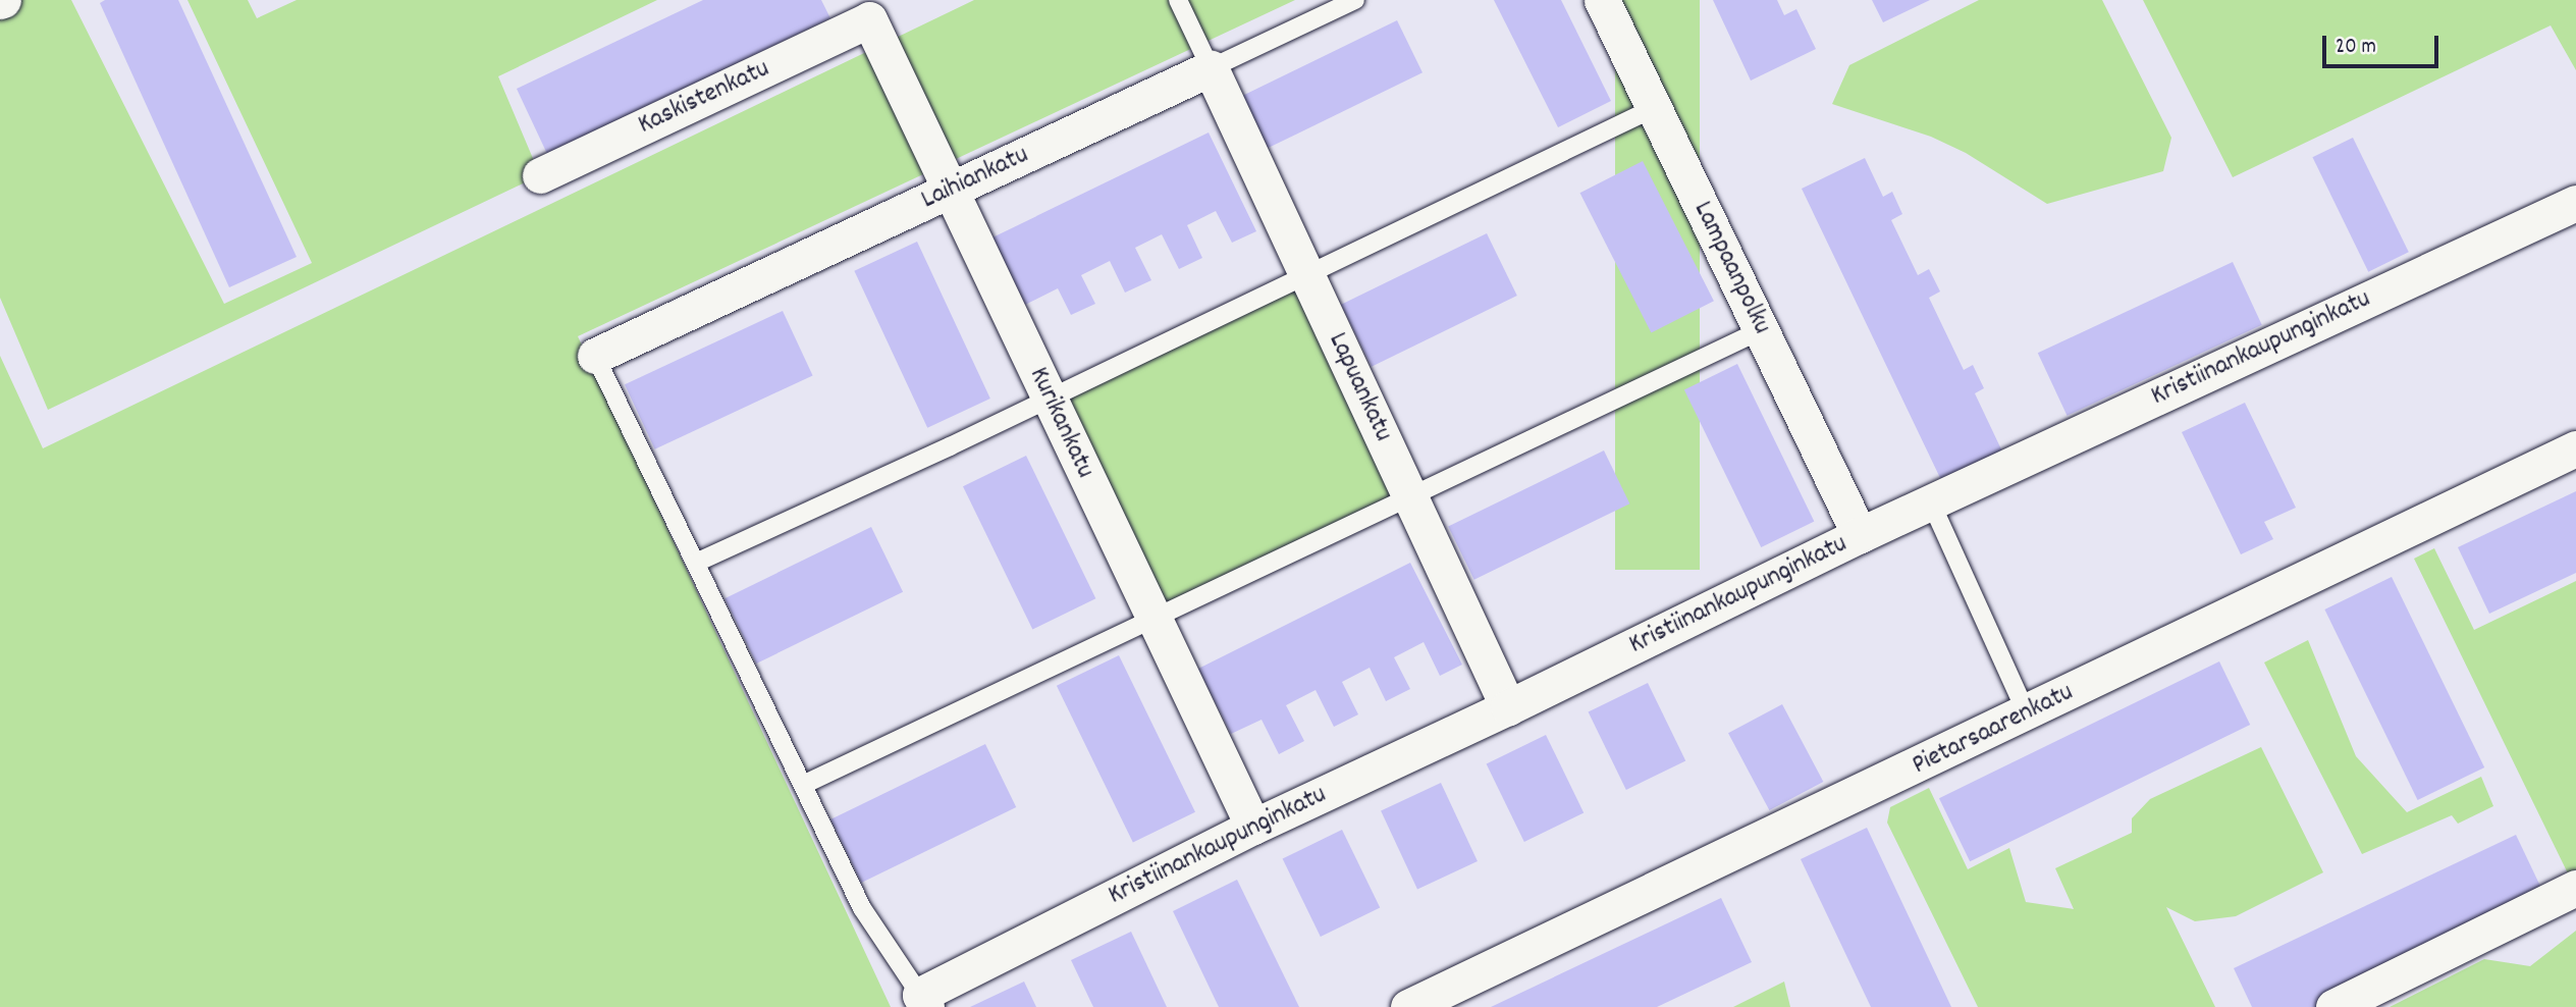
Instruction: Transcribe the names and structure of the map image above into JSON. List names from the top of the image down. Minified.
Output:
{"streets":{"street":["Kaskistenkatu","Laihiankatu","Lampaanpolku","Kristiinankaupunginkatu","Lapuankatu","Kurikankatu","Pietarsaarenkatu"]},"crossings":[["Kaskistenkatu","Kurikankatu"],["Laihiankatu","Lapuankatu"],["Laihiankatu","Kurikankatu"],["Lampaanpolku","Kristiinankaupunginkatu"],["Kristiinankaupunginkatu","Lapuankatu"],["Kristiinankaupunginkatu","Kurikankatu"]],"scale_bar":"20 m"}
